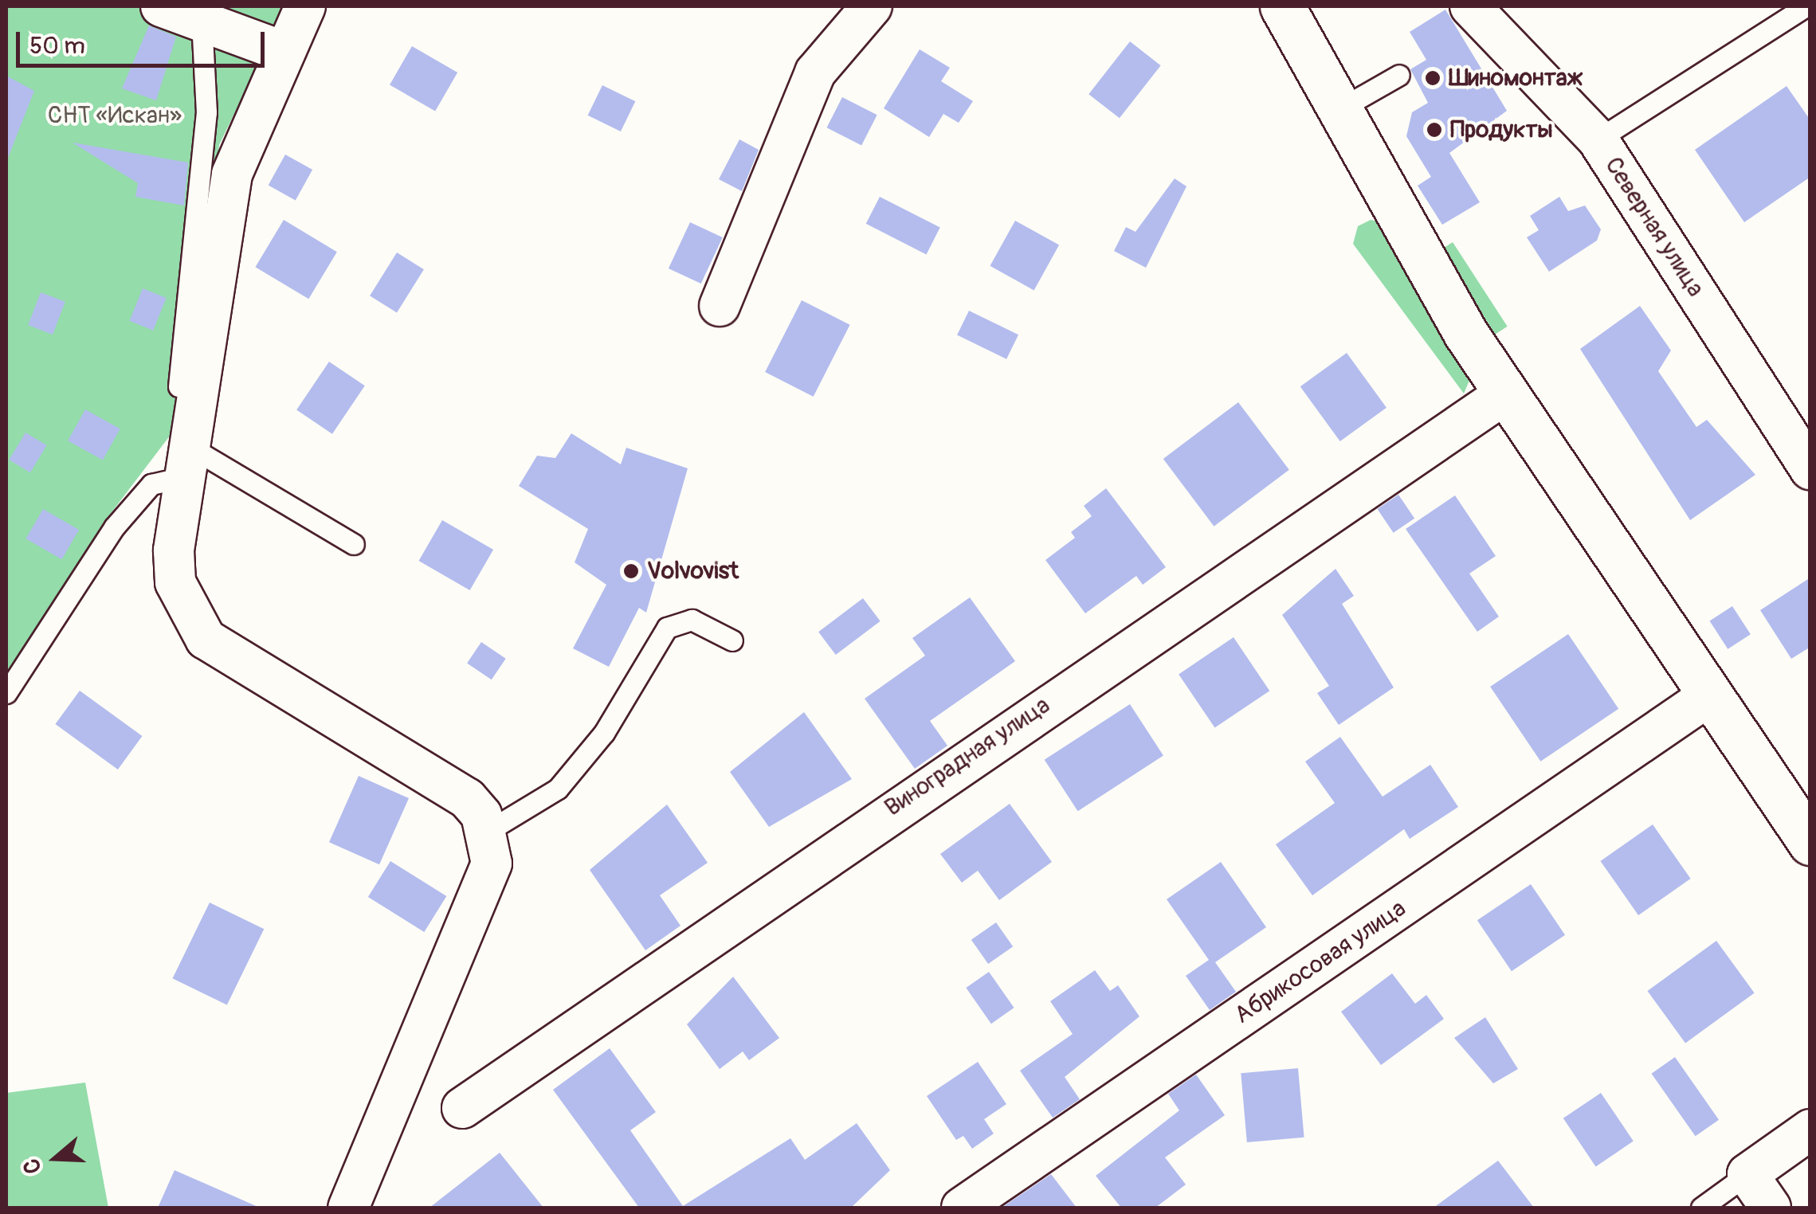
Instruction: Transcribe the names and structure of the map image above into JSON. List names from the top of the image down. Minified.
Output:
{"streets":{"street":["Северная улица","Виноградная улица","Абрикосовая улица"]},"parks":["СНТ «Искан»"],"places":["Шиномонтаж","Продукты","Volvovist"],"scale_bar":"50 m","north":"left"}
